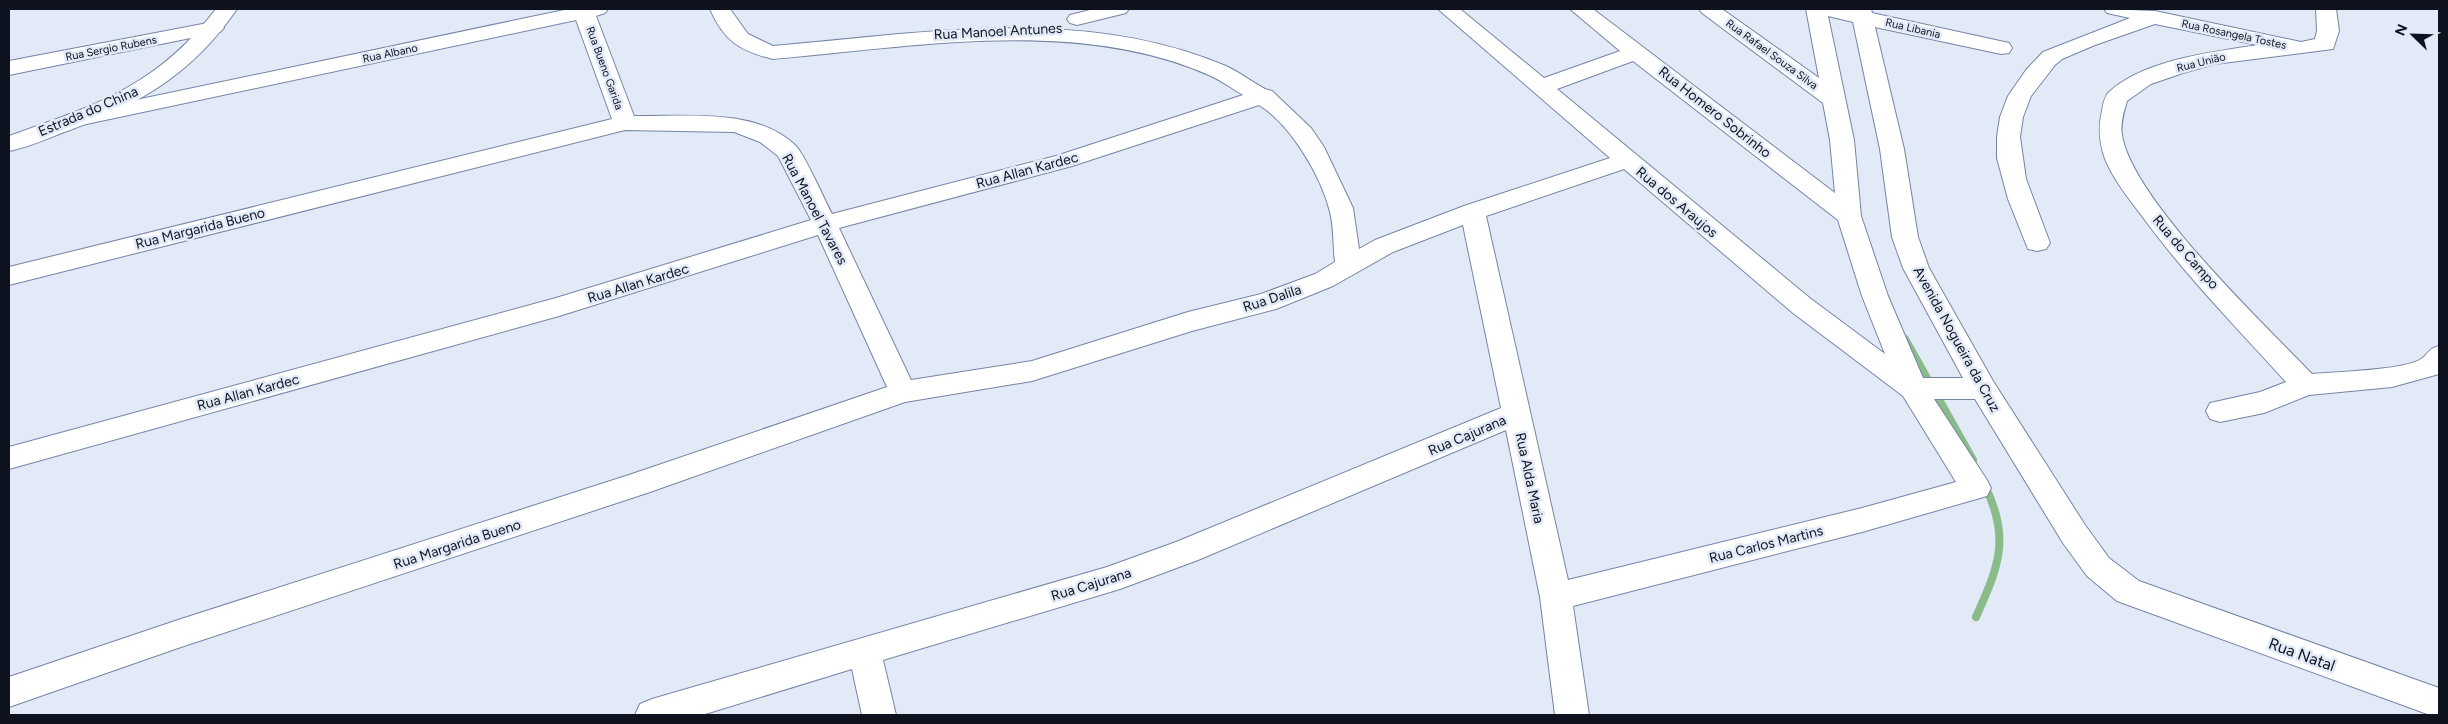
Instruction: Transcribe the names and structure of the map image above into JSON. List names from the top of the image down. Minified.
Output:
{"streets":{"street":["Rua Libania","Rua Manoel Antunes","Rua Rosangela Tostes","Rua Sergio Rubens","Rua Albano","Rua Rafael Souza Silva","Rua União","Rua Bueno Garida","Estrada do China","Rua Homero Sobrinho","Rua Allan Kardec","Rua dos Araujos","Rua Manoel Tavares","Rua Margarida Bueno","Rua do Campo","Rua Dalila","Avenida Nogueira da Cruz","Rua Cajurana","Rua Alda Maria","Rua Carlos Martins","Rua Natal"]},"crossings":[["Rua Libania","Avenida Nogueira da Cruz"],["Rua Manoel Antunes","Rua Allan Kardec"],["Rua Manoel Antunes","Rua Dalila"],["Rua Rosangela Tostes","Rua União"],["Rua Sergio Rubens","Estrada do China"],["Rua Albano","Rua Bueno Garida"],["Rua Albano","Estrada do China"],["Rua União","Rua do Campo"],["Rua Bueno Garida","Rua Manoel Tavares"],["Rua Bueno Garida","Rua Margarida Bueno"],["Rua Allan Kardec","Rua Manoel Tavares"],["Rua dos Araujos","Rua Dalila"],["Rua dos Araujos","Rua Carlos Martins"],["Rua Manoel Tavares","Rua Margarida Bueno"],["Rua Manoel Tavares","Rua Dalila"],["Rua Margarida Bueno","Rua Dalila"],["Rua Dalila","Rua Alda Maria"],["Avenida Nogueira da Cruz","Rua Natal"],["Rua Cajurana","Rua Alda Maria"],["Rua Alda Maria","Rua Carlos Martins"]],"north":"top left"}
